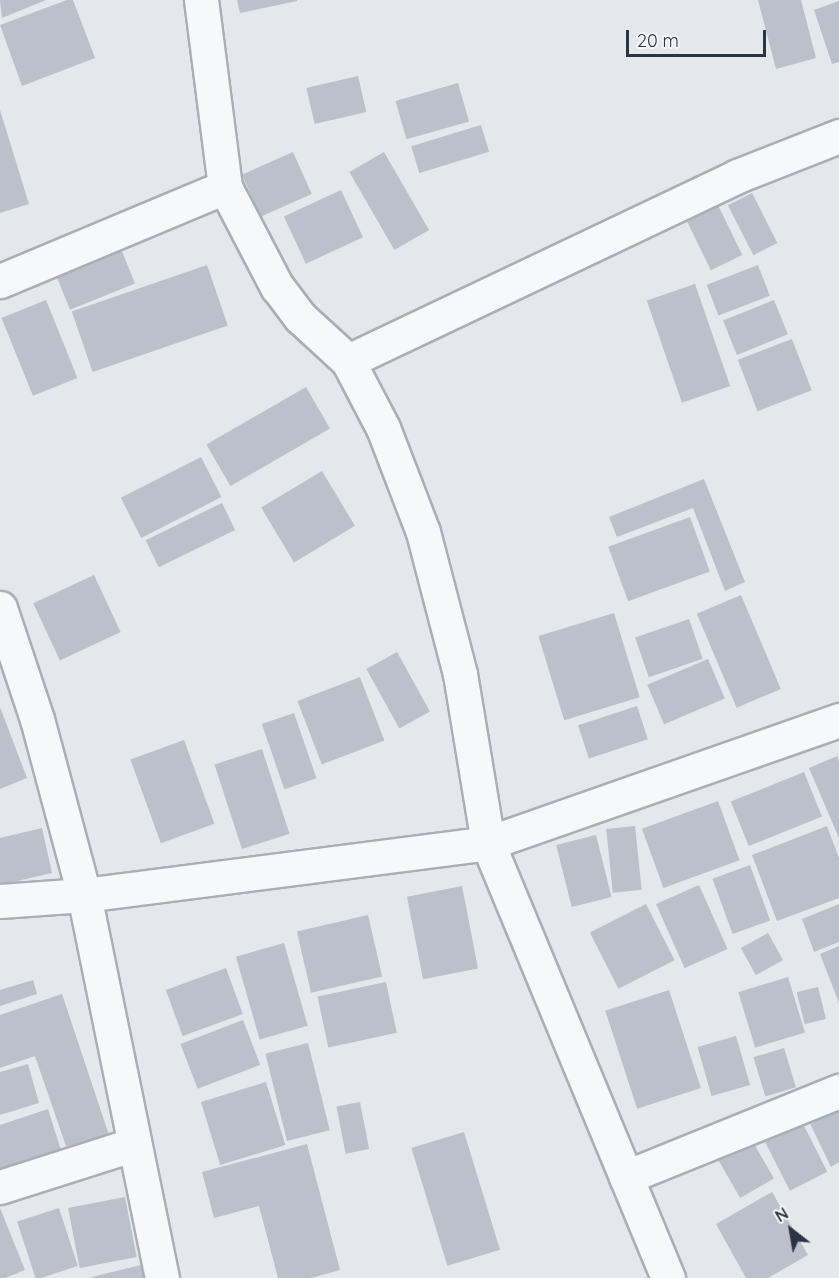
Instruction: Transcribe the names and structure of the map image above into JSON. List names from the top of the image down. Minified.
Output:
{"scale_bar":"20 m","north":"top left"}
